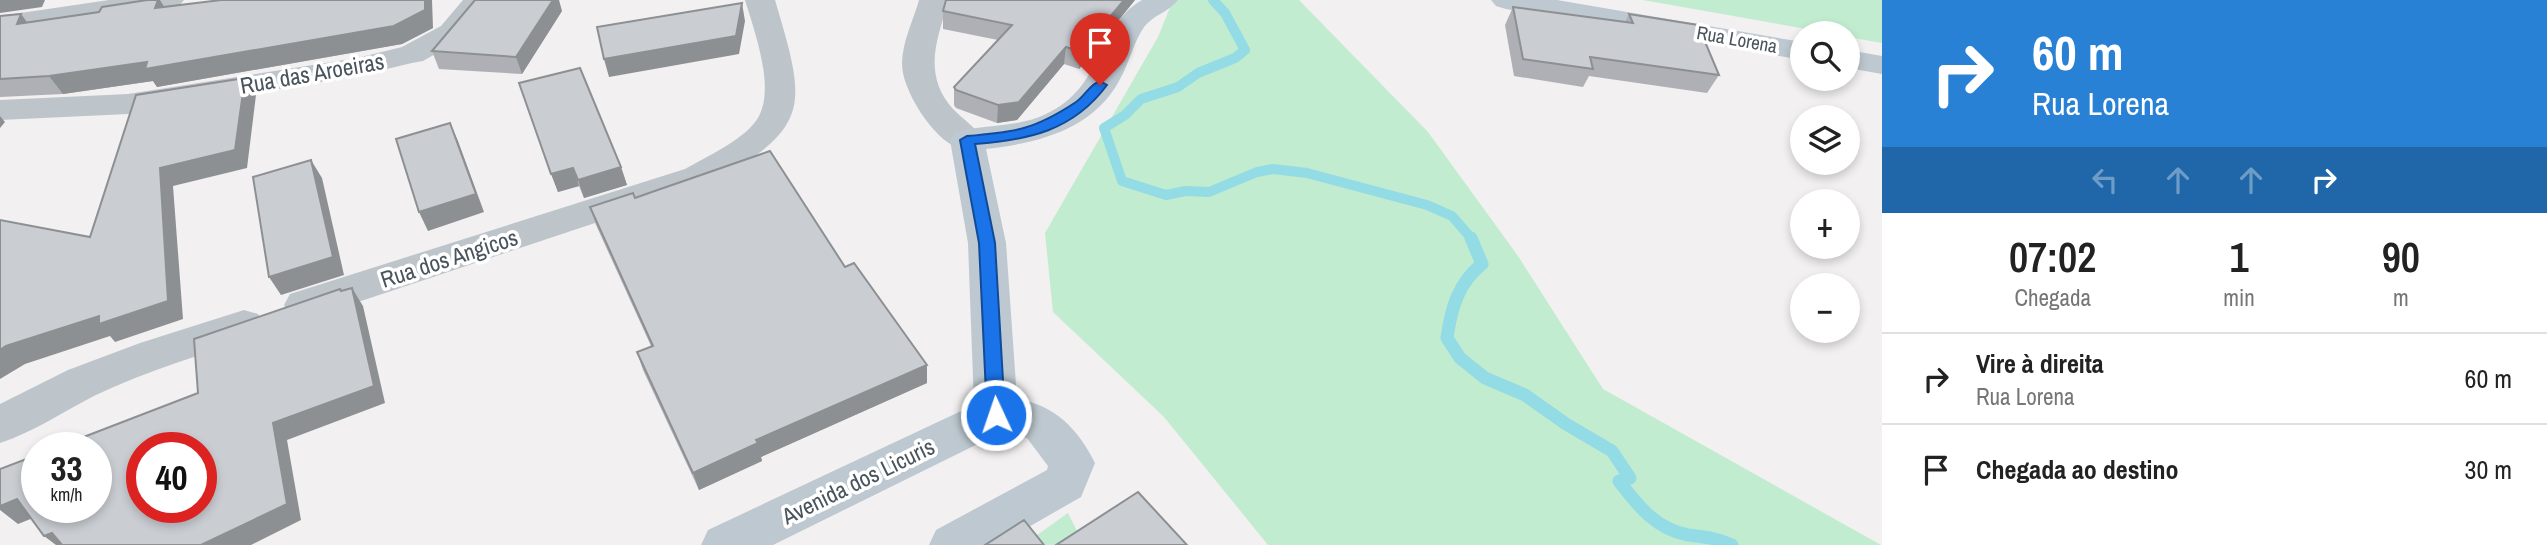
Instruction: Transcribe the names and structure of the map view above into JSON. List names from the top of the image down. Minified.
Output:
{"streets":{"street":["Rua Lorena","Rua das Aroeiras","Rua dos Angicos","Avenida dos Licuris"]},"page":{"turn":["60 m","Rua Lorena"],"map_buttons":["+","−"],"eta":["07:02","Chegada","1","min","90","m"],"list":[{"name":"Vire à direita","note":"Rua Lorena","value":"60 m"},{"name":"Chegada ao destino","value":"30 m"}],"speed":"33 km/h","limit":"40"}}
